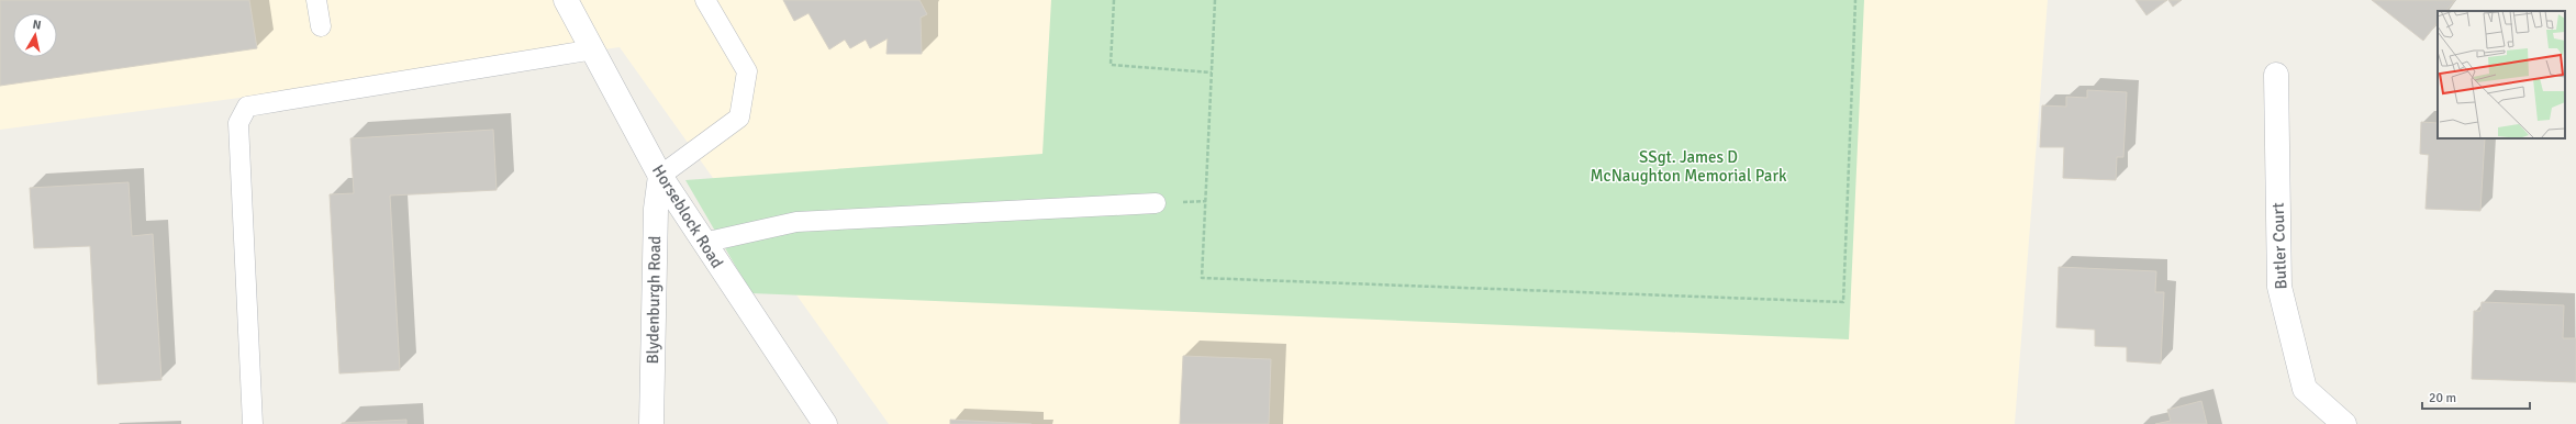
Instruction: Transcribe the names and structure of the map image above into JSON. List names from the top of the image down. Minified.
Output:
{"streets":{"street":["Horseblock Road","Butler Court","Blydenburgh Road"]},"crossings":[["Horseblock Road","Blydenburgh Road"]],"parks":["SSgt. James D McNaughton Memorial Park"],"scale_bar":"20 m","north":"top"}
